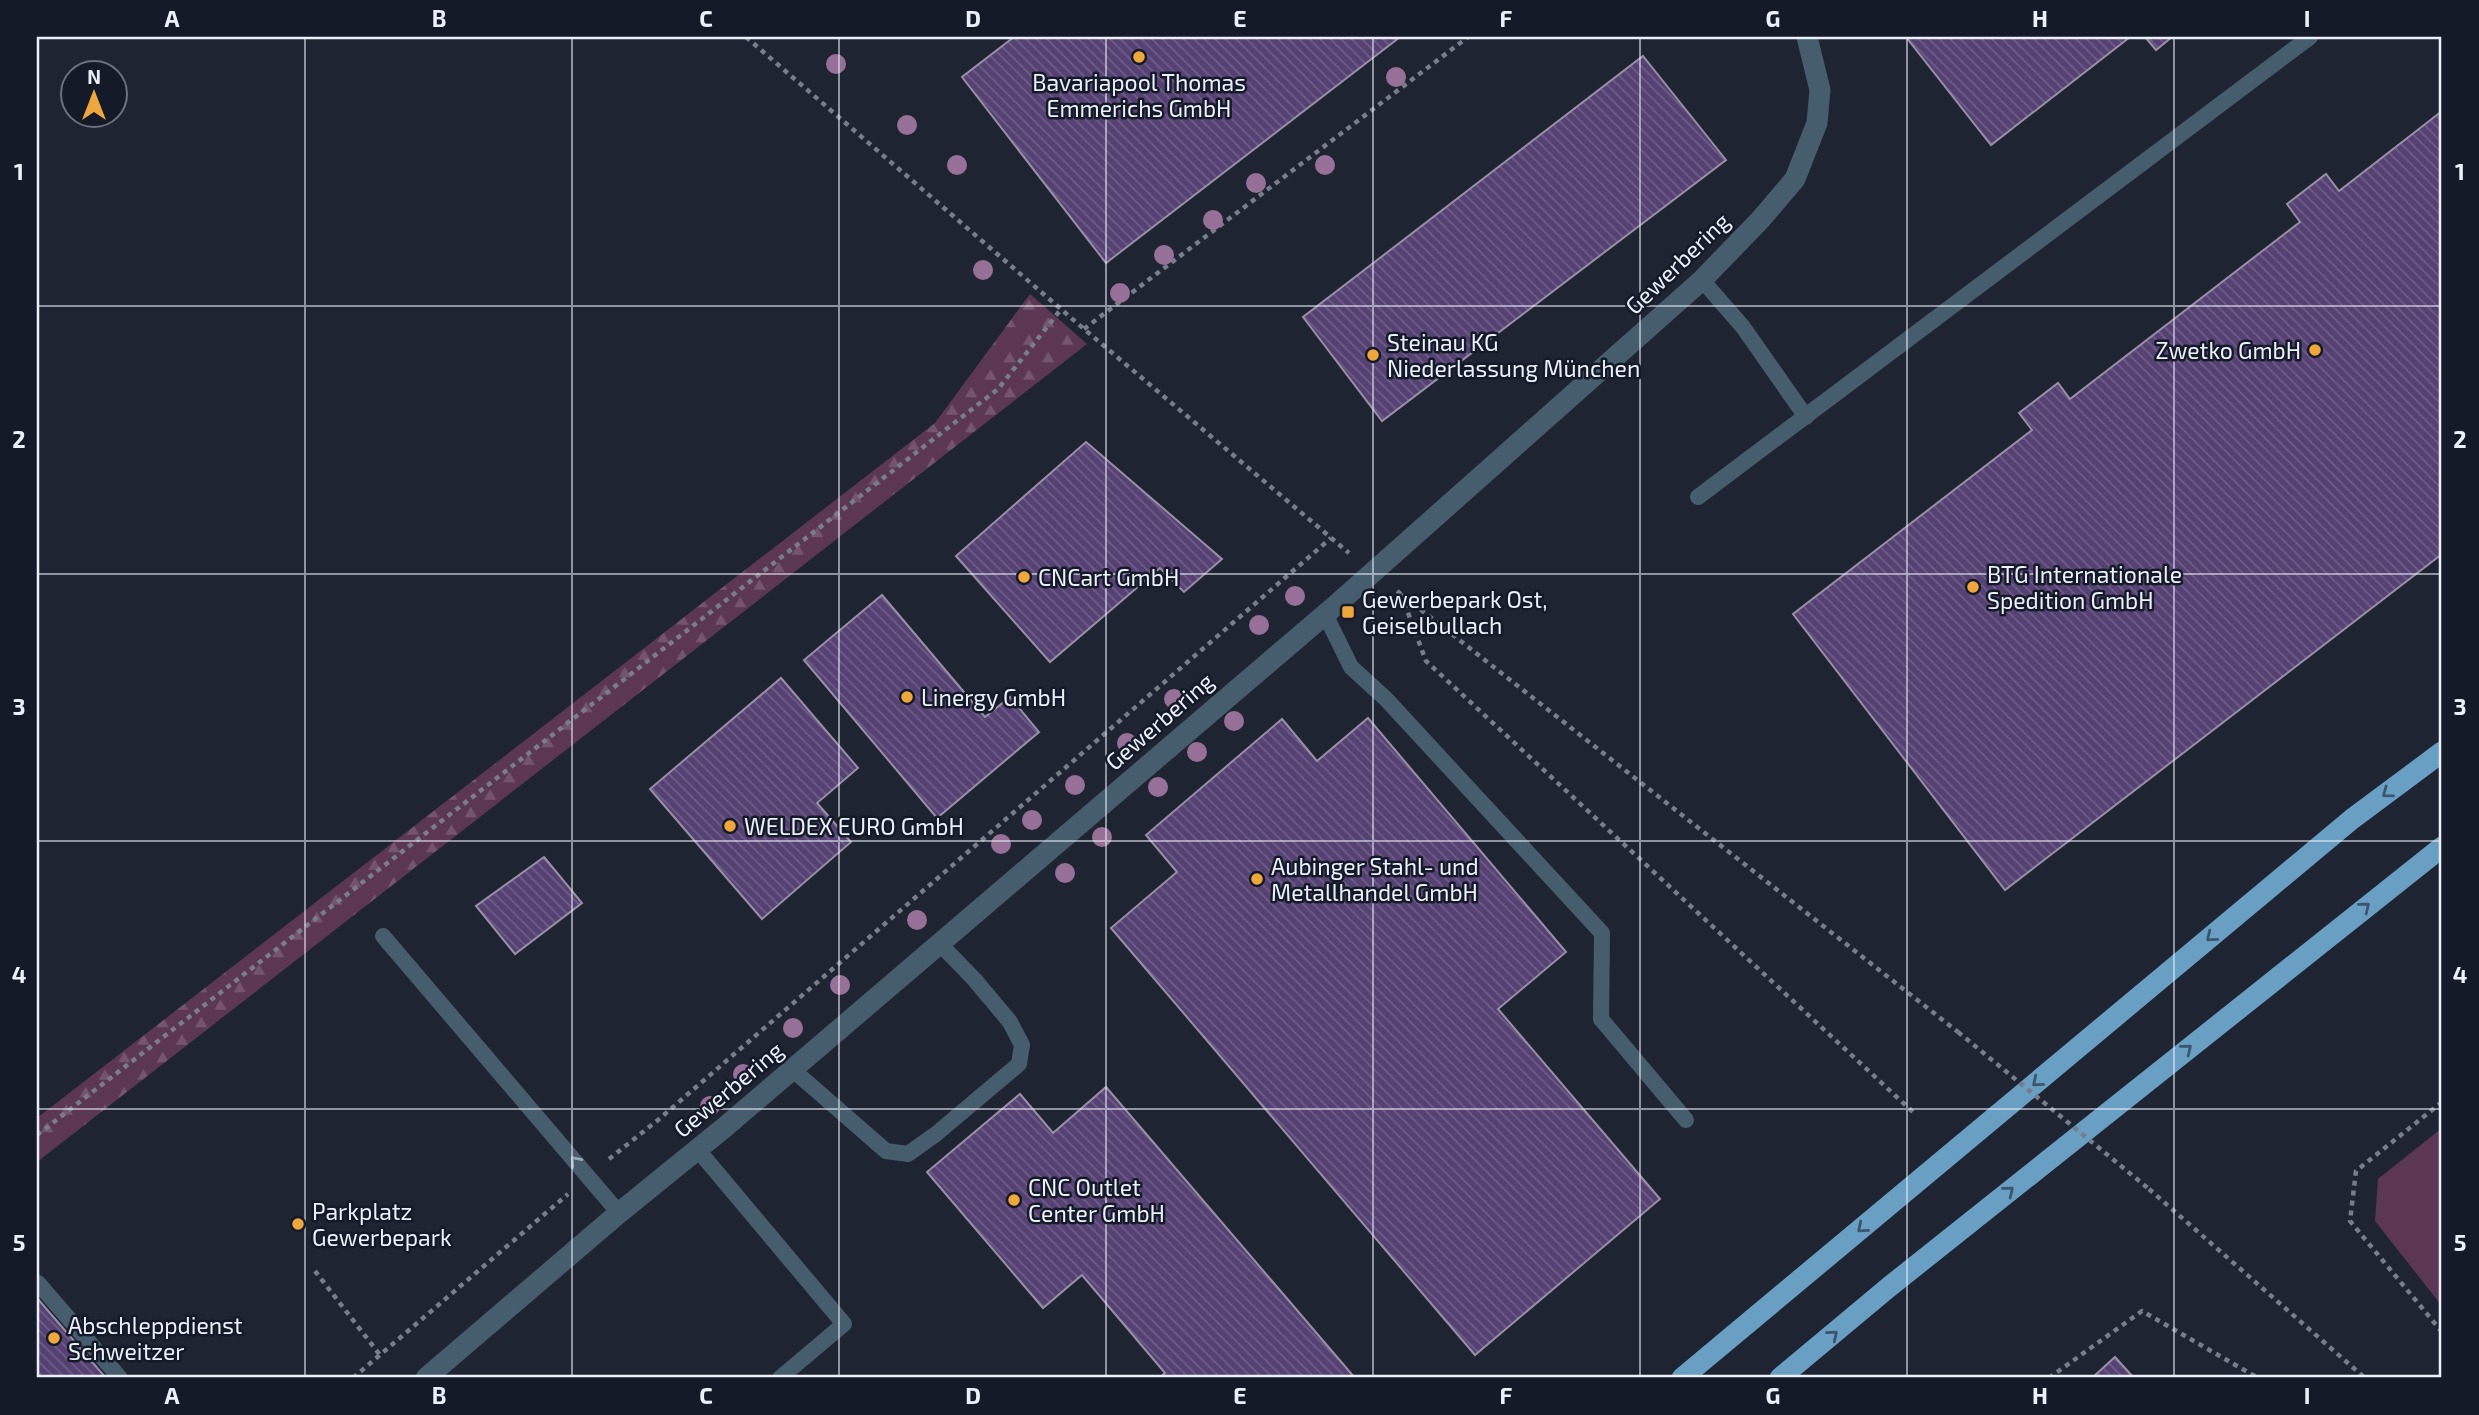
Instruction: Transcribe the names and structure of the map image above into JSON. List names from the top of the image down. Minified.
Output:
{"streets":{"street":["Gewerbering"]},"places":{"other":["Bavariapool Thomas Emmerichs GmbH","Zwetko GmbH","Steinau KG Niederlassung München","CNCart GmbH","BTG Internationale Spedition GmbH","Linergy GmbH","WELDEX EURO GmbH","Aubinger Stahl- und Metallhandel GmbH","CNC Outlet Center GmbH","Parkplatz Gewerbepark","Abschleppdienst Schweitzer"],"transit":["Gewerbepark Ost, Geiselbullach"]},"north":"top","grid":{"columns":["A","B","C","D","E","F","G","H","I"],"rows":["1","2","3","4","5"]}}
